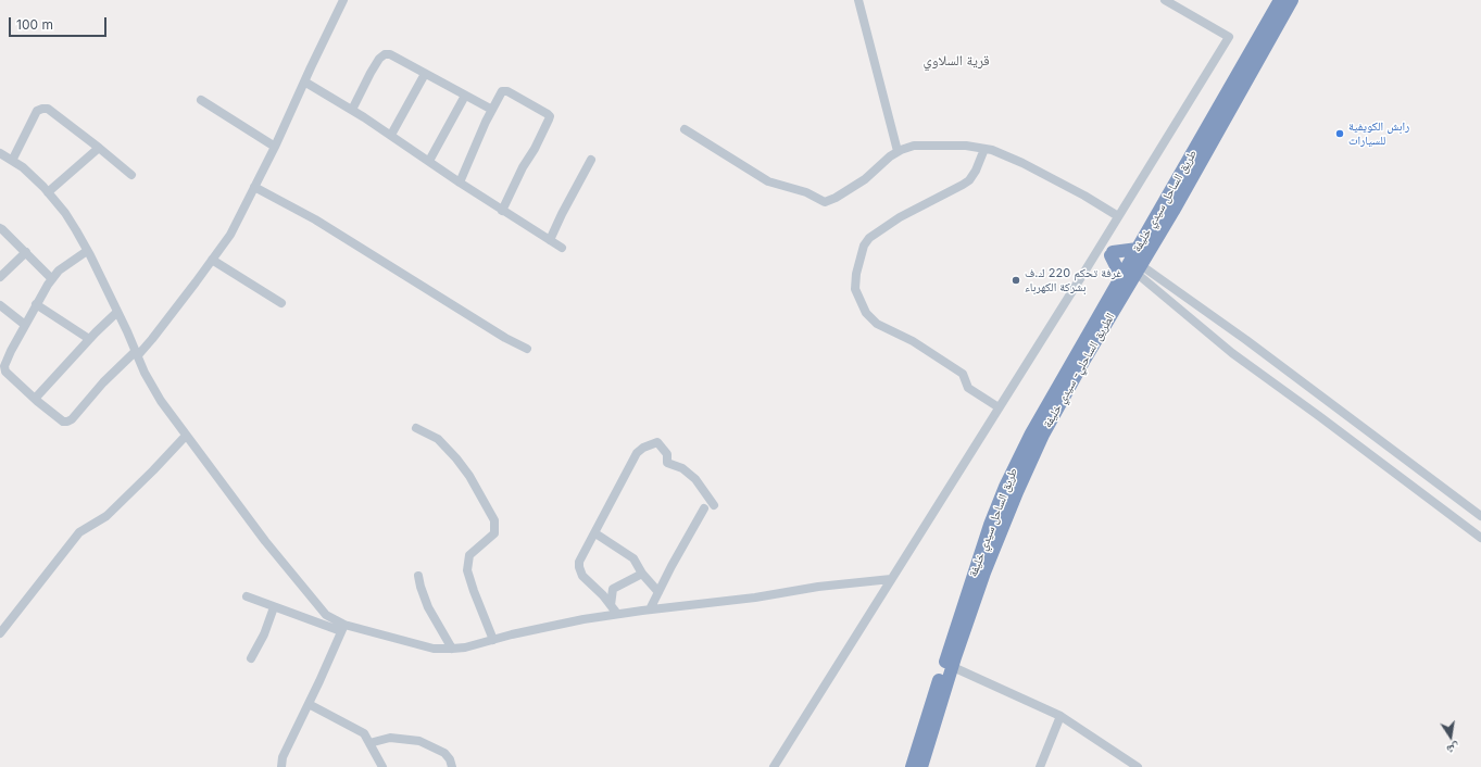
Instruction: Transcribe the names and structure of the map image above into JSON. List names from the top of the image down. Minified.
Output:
{"streets":{"highway":["طريق الساحل سيدي خليفة","الطريق الساحلي- سيدي خليفة"]},"crossings":[["طريق الساحل سيدي خليفة","الطريق الساحلي- سيدي خليفة"]],"districts":["قرية السلاوي"],"places":["رابش الكويفية للسيارات","غرفة تحكم 220 ك.ف بشركة الكهرباء"],"scale_bar":"100 m","north":"bottom"}
